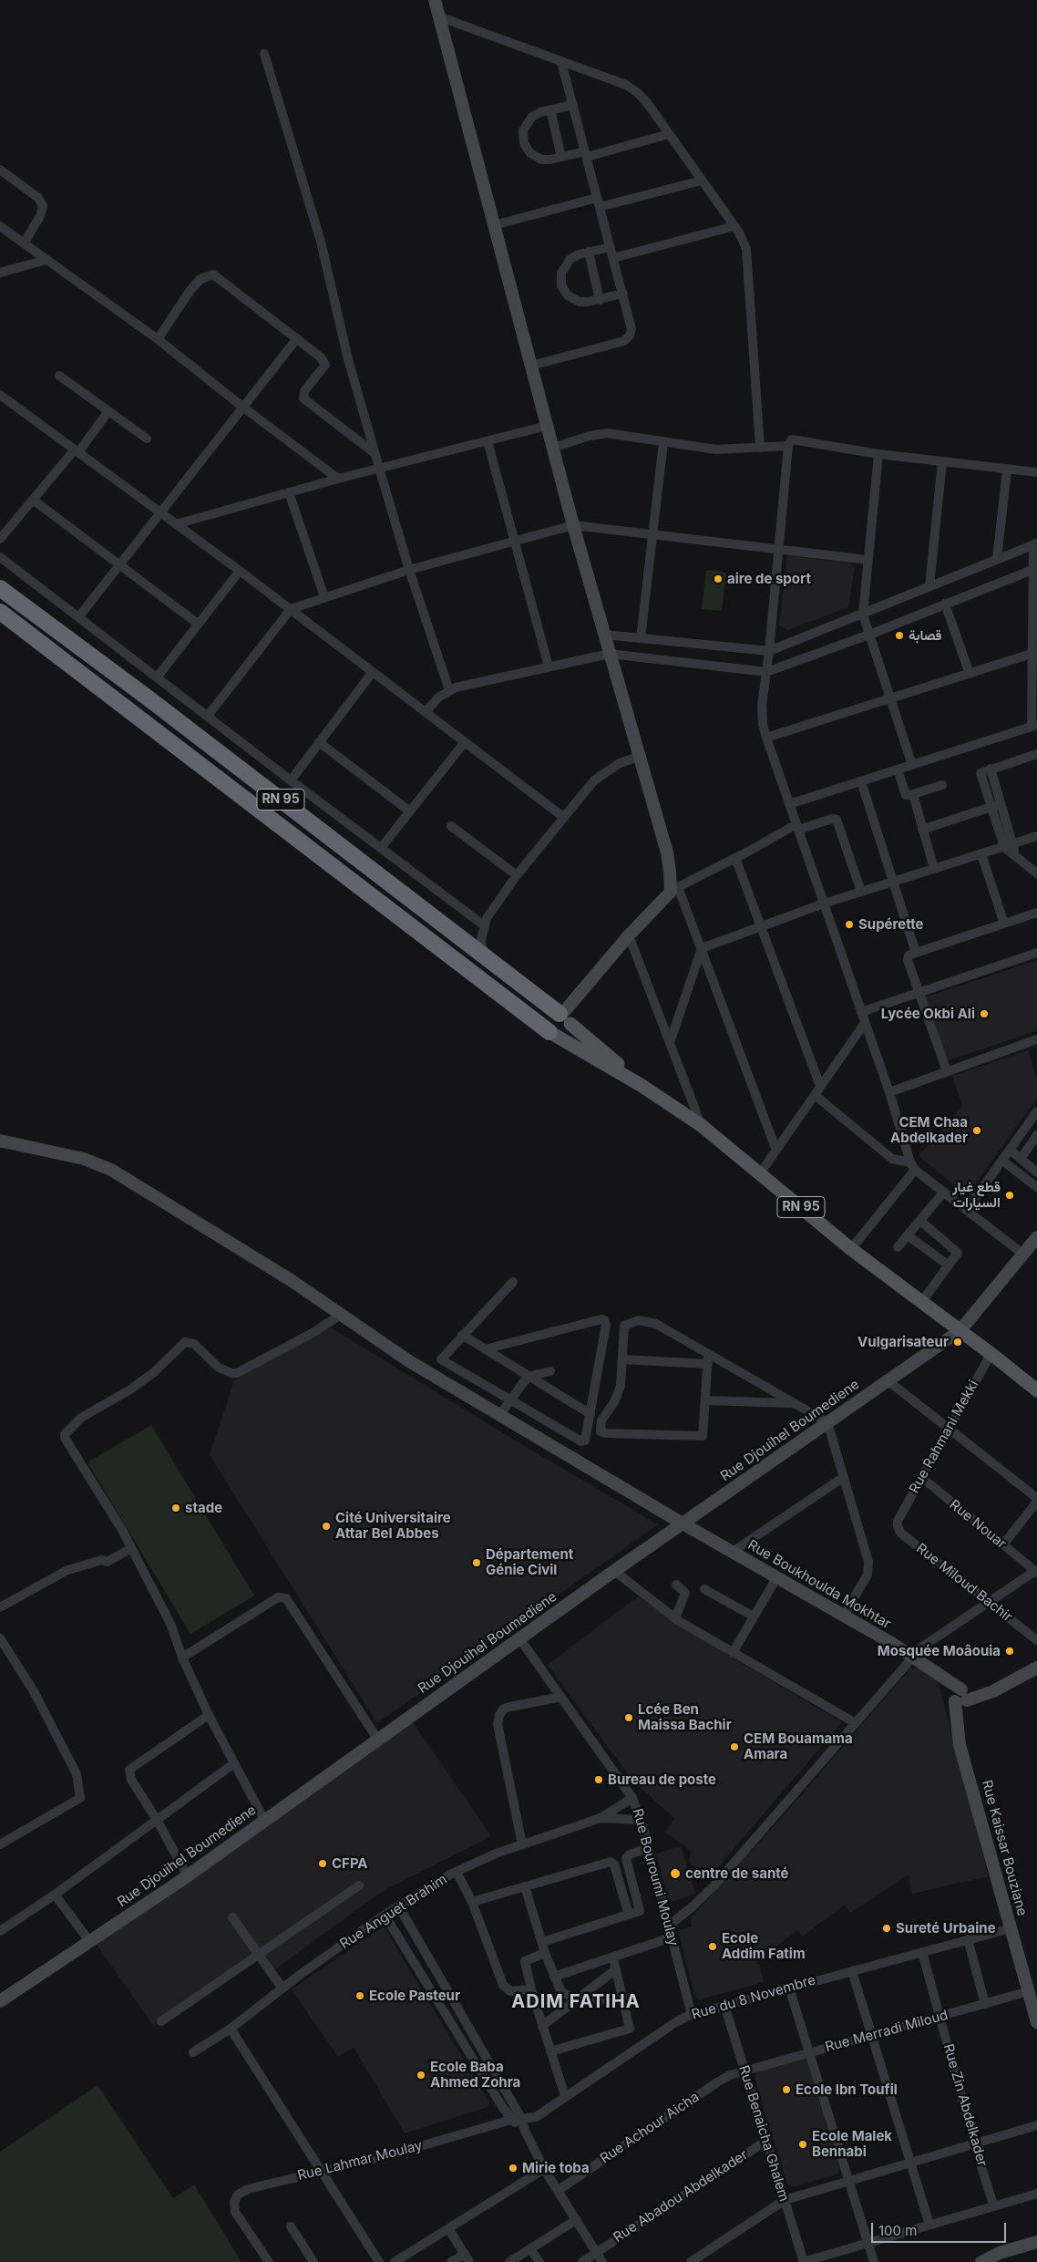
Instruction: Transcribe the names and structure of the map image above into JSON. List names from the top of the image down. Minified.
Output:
{"streets":{"highway":["RN 95"],"main road":["Rue Djouihel Boumediene","Rue Boukhoulda Mokhtar","Rue Kaissar Bouziane"],"street":["Rue Rahmani Mekki","Rue Nouar","Rue Miloud Bachir","Rue Bouroumi Moulay","Rue Anguet Brahim","Rue du 8 Novembre","Rue Merradi Miloud","Rue Zin Abdelkader","Rue Achour Aicha","Rue Benaicha Ghalem","Rue Lahmar Moulay","Rue Abadou Abdelkader"]},"crossings":[["RN 95","Rue Djouihel Boumediene"],["Rue Djouihel Boumediene","Rue Boukhoulda Mokhtar"],["Rue Djouihel Boumediene","Rue Bouroumi Moulay"],["Rue Rahmani Mekki","Rue Nouar"],["Rue Rahmani Mekki","Rue Miloud Bachir"],["Rue Boukhoulda Mokhtar","Rue Kaissar Bouziane"],["Rue Kaissar Bouziane","Rue du 8 Novembre"],["Rue Kaissar Bouziane","Rue Merradi Miloud"],["Rue Bouroumi Moulay","Rue du 8 Novembre"],["Rue du 8 Novembre","Rue Zin Abdelkader"],["Rue du 8 Novembre","Rue Benaicha Ghalem"],["Rue du 8 Novembre","Rue Lahmar Moulay"],["Rue Merradi Miloud","Rue Zin Abdelkader"],["Rue Merradi Miloud","Rue Achour Aicha"],["Rue Merradi Miloud","Rue Benaicha Ghalem"],["Rue Achour Aicha","Rue Benaicha Ghalem"],["Rue Benaicha Ghalem","Rue Abadou Abdelkader"]],"districts":["ADIM FATIHA"],"places":["aire de sport","قصابة","Supérette","Lycée Okbi Ali","CEM Chaa Abdelkader","قطع غيار السيارات","Vulgarisateur","stade","Cité Universitaire Attar Bel Abbes","Département Génie Civil","Mosquée Moâouia","Lcée Ben Maissa Bachir","CEM Bouamama Amara","Bureau de poste","CFPA","centre de santé","Sureté Urbaine","Ecole Addim Fatim","Ecole Pasteur","Ecole Baba Ahmed Zohra","Ecole Ibn Toufil","Ecole Malek Bennabi","Mirie toba"],"scale_bar":"100 m"}
